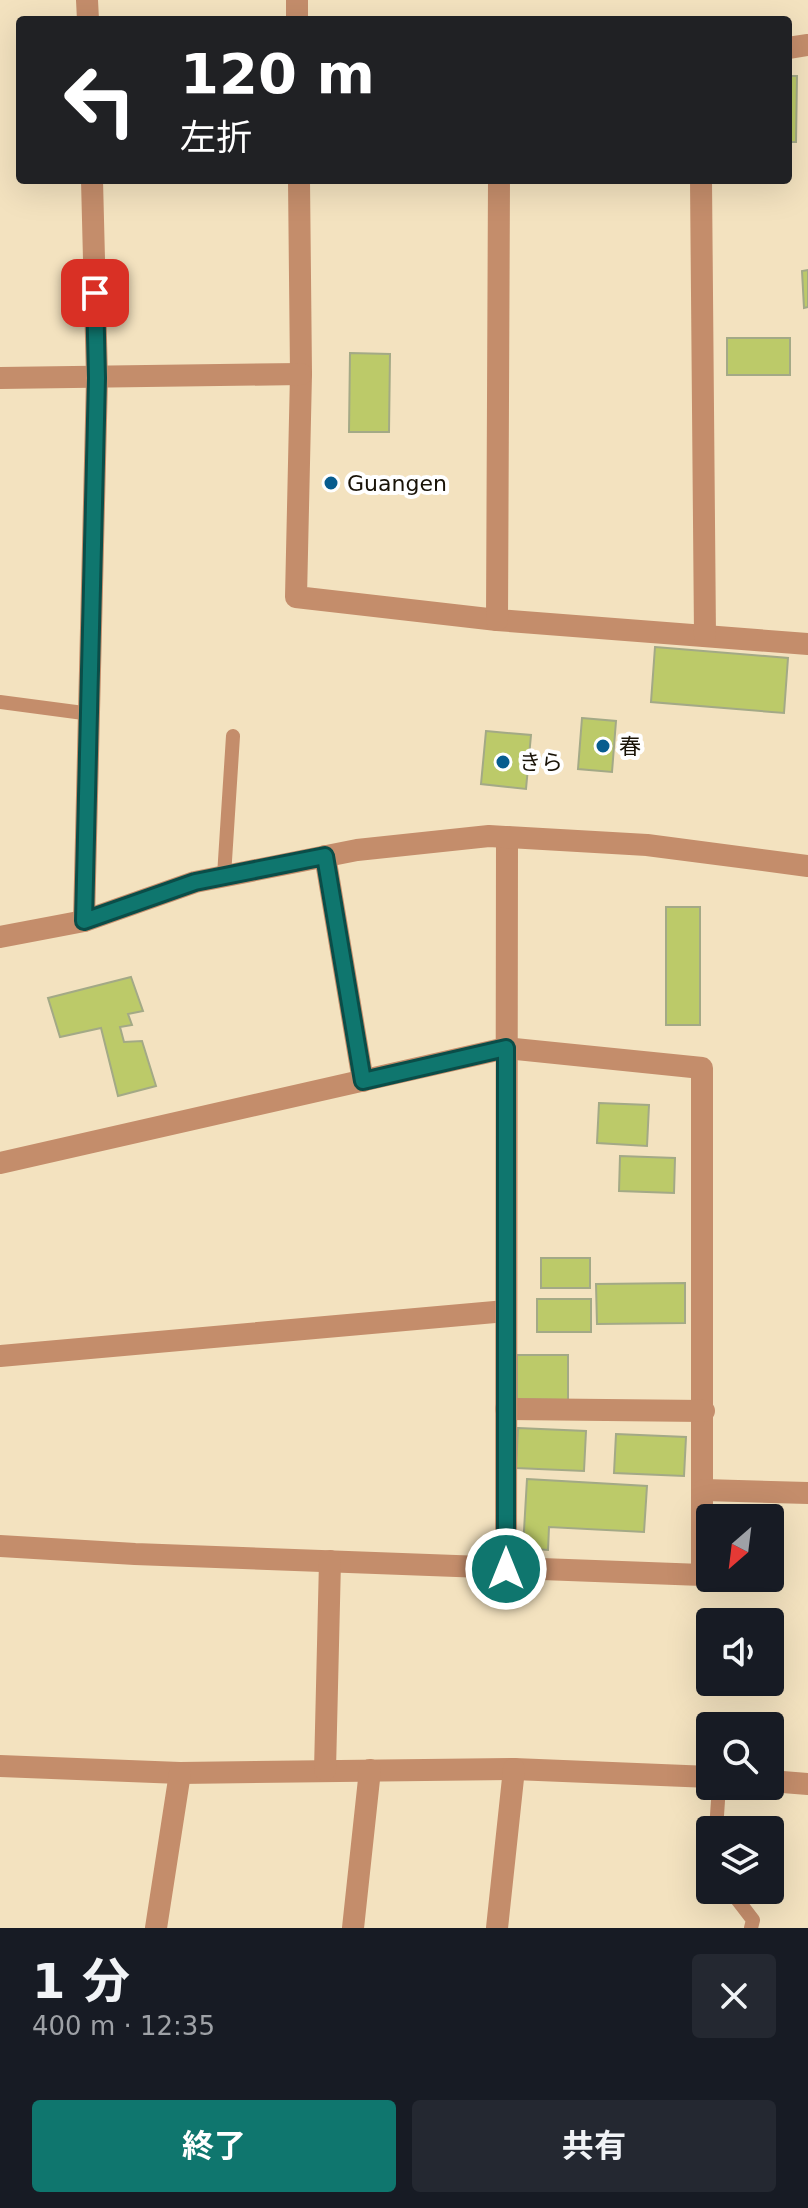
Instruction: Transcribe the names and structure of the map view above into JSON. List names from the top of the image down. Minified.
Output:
{"places":["Guangen","春","きら"],"north":"bottom left","page":{"turn":["120 m","左折"],"heading":["1 分","400 m · 12:35"],"buttons":["終了","共有"]}}
